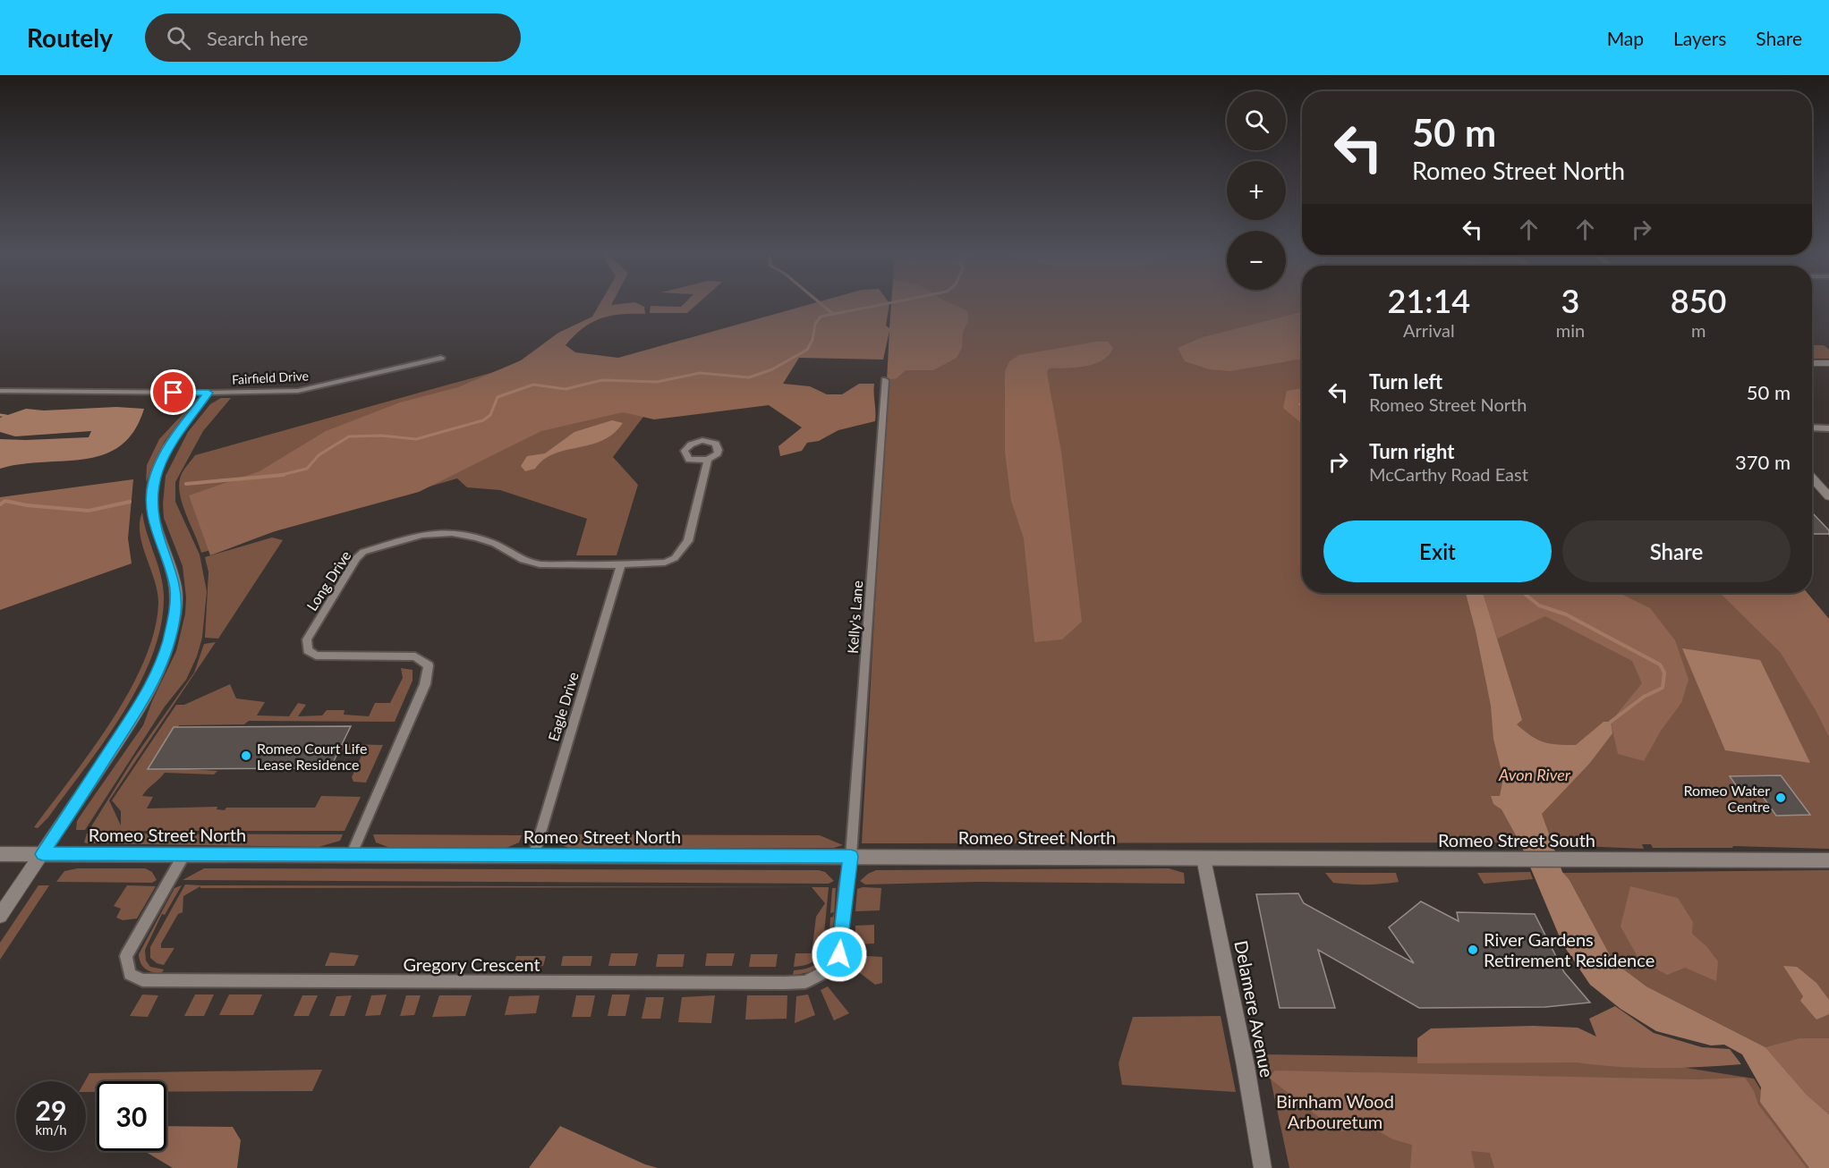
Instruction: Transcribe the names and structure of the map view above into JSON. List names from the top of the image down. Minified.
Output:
{"streets":{"main road":["Romeo Street North","Romeo Street South"],"street":["Fairfield Drive","Long Drive","Kelly's Lane","Eagle Drive","Gregory Crescent","Delamere Avenue"]},"crossings":[["Long Drive","Eagle Drive"],["Long Drive","Romeo Street North"],["Kelly's Lane","Romeo Street North"],["Kelly's Lane","Gregory Crescent"],["Eagle Drive","Romeo Street North"],["Romeo Street North","Romeo Street South"],["Romeo Street North","Gregory Crescent"],["Romeo Street North","Delamere Avenue"],["Romeo Street South","Delamere Avenue"]],"water":["Avon River"],"parks":["Birnham Wood Arbouretum"],"places":["Romeo Court Life Lease Residence","Romeo Water Centre","River Gardens Retirement Residence"],"page":{"header":"Routely","search":"Search here","nav":["Map","Layers","Share"],"map_buttons":["+","−"],"turn":["50 m","Romeo Street North"],"eta":["21:14","Arrival","3","min","850","m"],"list":[{"name":"Turn left","note":"Romeo Street North","value":"50 m"},{"name":"Turn right","note":"McCarthy Road East","value":"370 m"}],"buttons":["Exit","Share"],"speed":"29 km/h","limit":"30"}}
